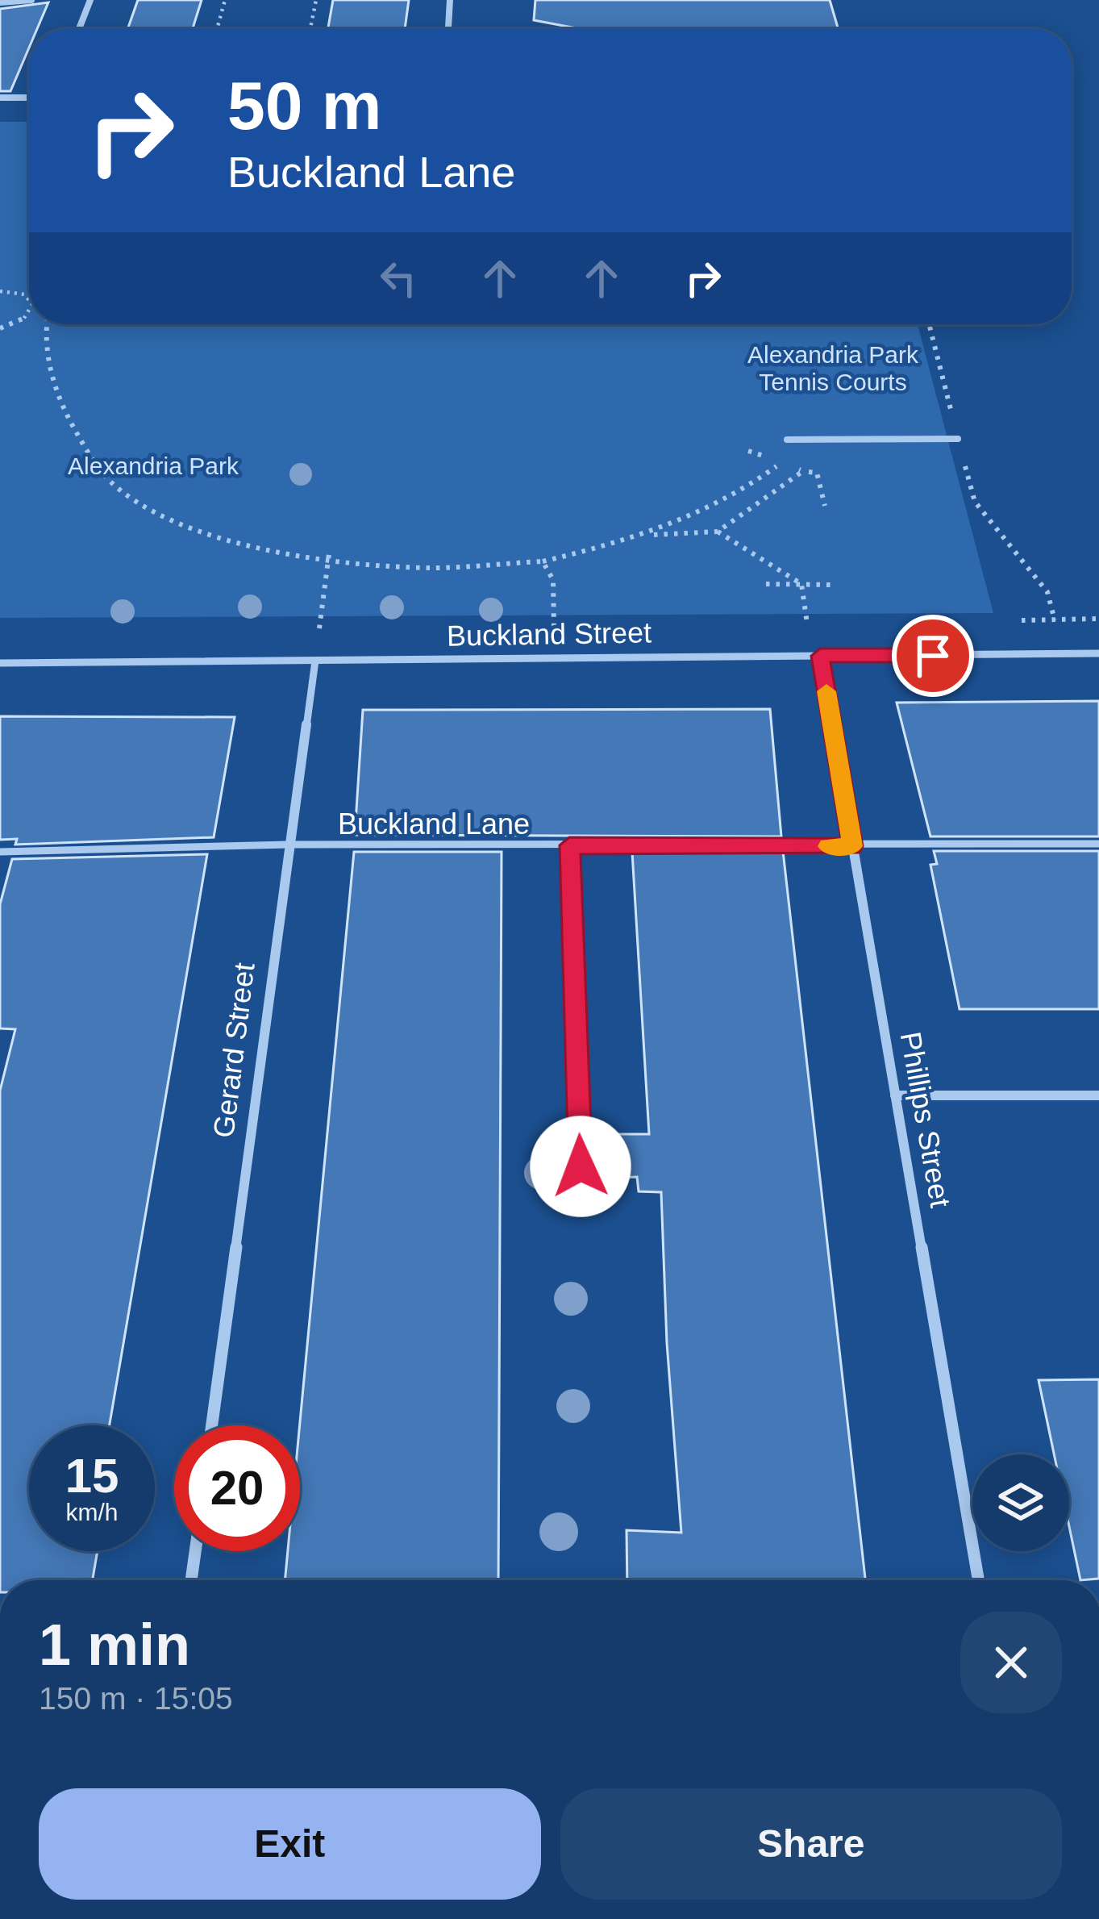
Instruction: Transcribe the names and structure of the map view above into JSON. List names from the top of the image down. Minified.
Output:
{"streets":{"street":["Buckland Street","Gerard Street","Phillips Street"],"lane":["Buckland Lane"]},"crossings":[["Buckland Street","Gerard Street"],["Buckland Street","Phillips Street"],["Buckland Lane","Gerard Street"],["Buckland Lane","Phillips Street"]],"parks":["Alexandria Park Tennis Courts","Alexandria Park"],"page":{"turn":["50 m","Buckland Lane"],"speed":"15 km/h","limit":"20","heading":["1 min","150 m · 15:05"],"buttons":["Exit","Share"]}}
